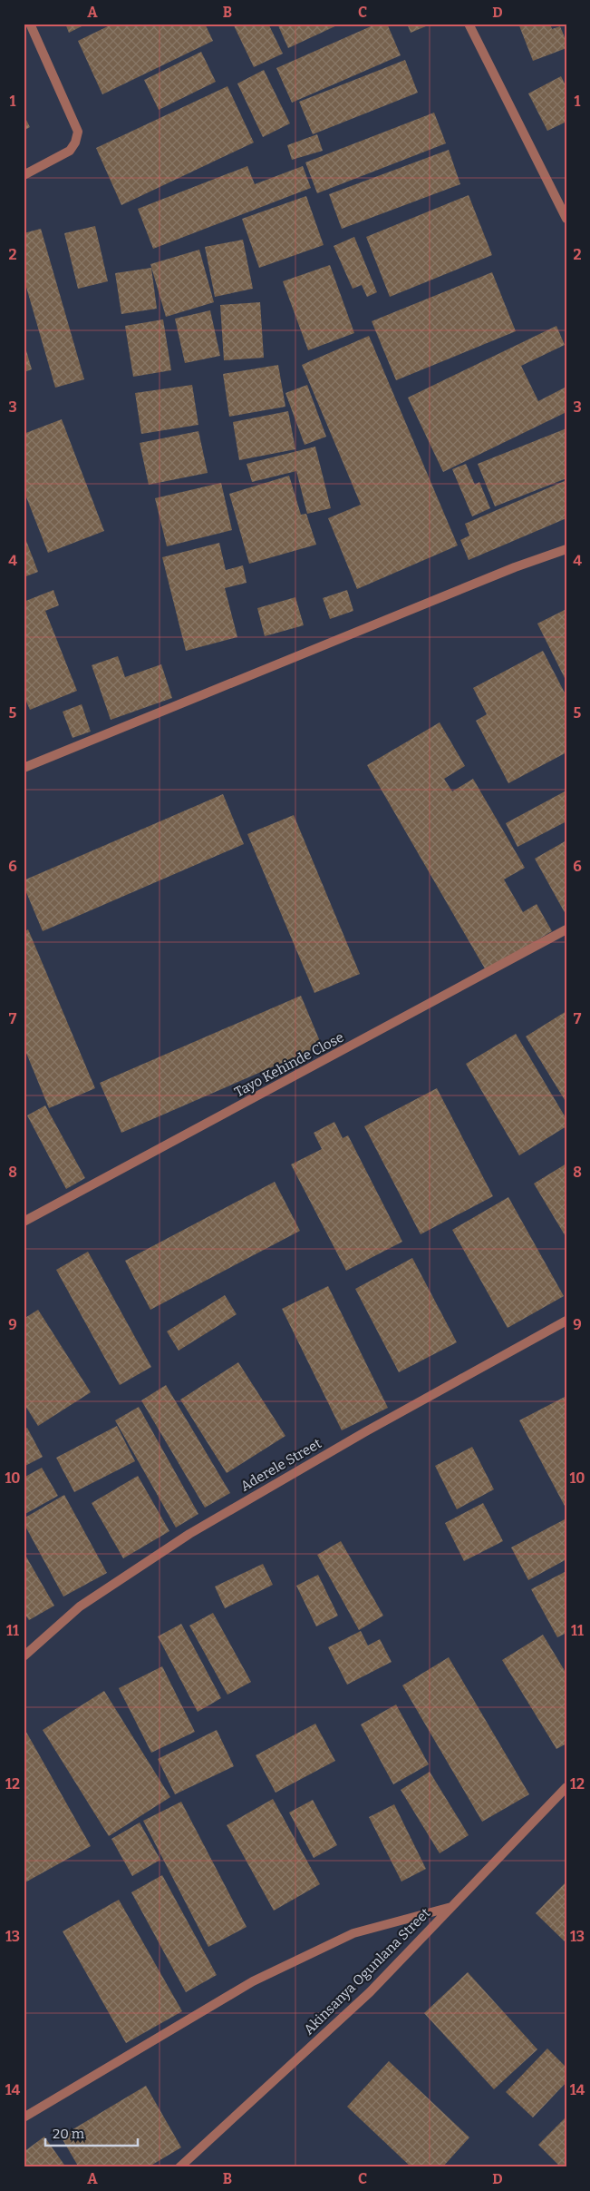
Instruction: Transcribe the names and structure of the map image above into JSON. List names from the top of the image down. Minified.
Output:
{"streets":{"street":["Tayo Kehinde Close","Aderele Street","Akinsanya Ogunlana Street"]},"scale_bar":"20 m","grid":{"columns":["A","B","C","D"],"rows":["1","2","3","4","5","6","7","8","9","10","11","12","13","14"]}}
